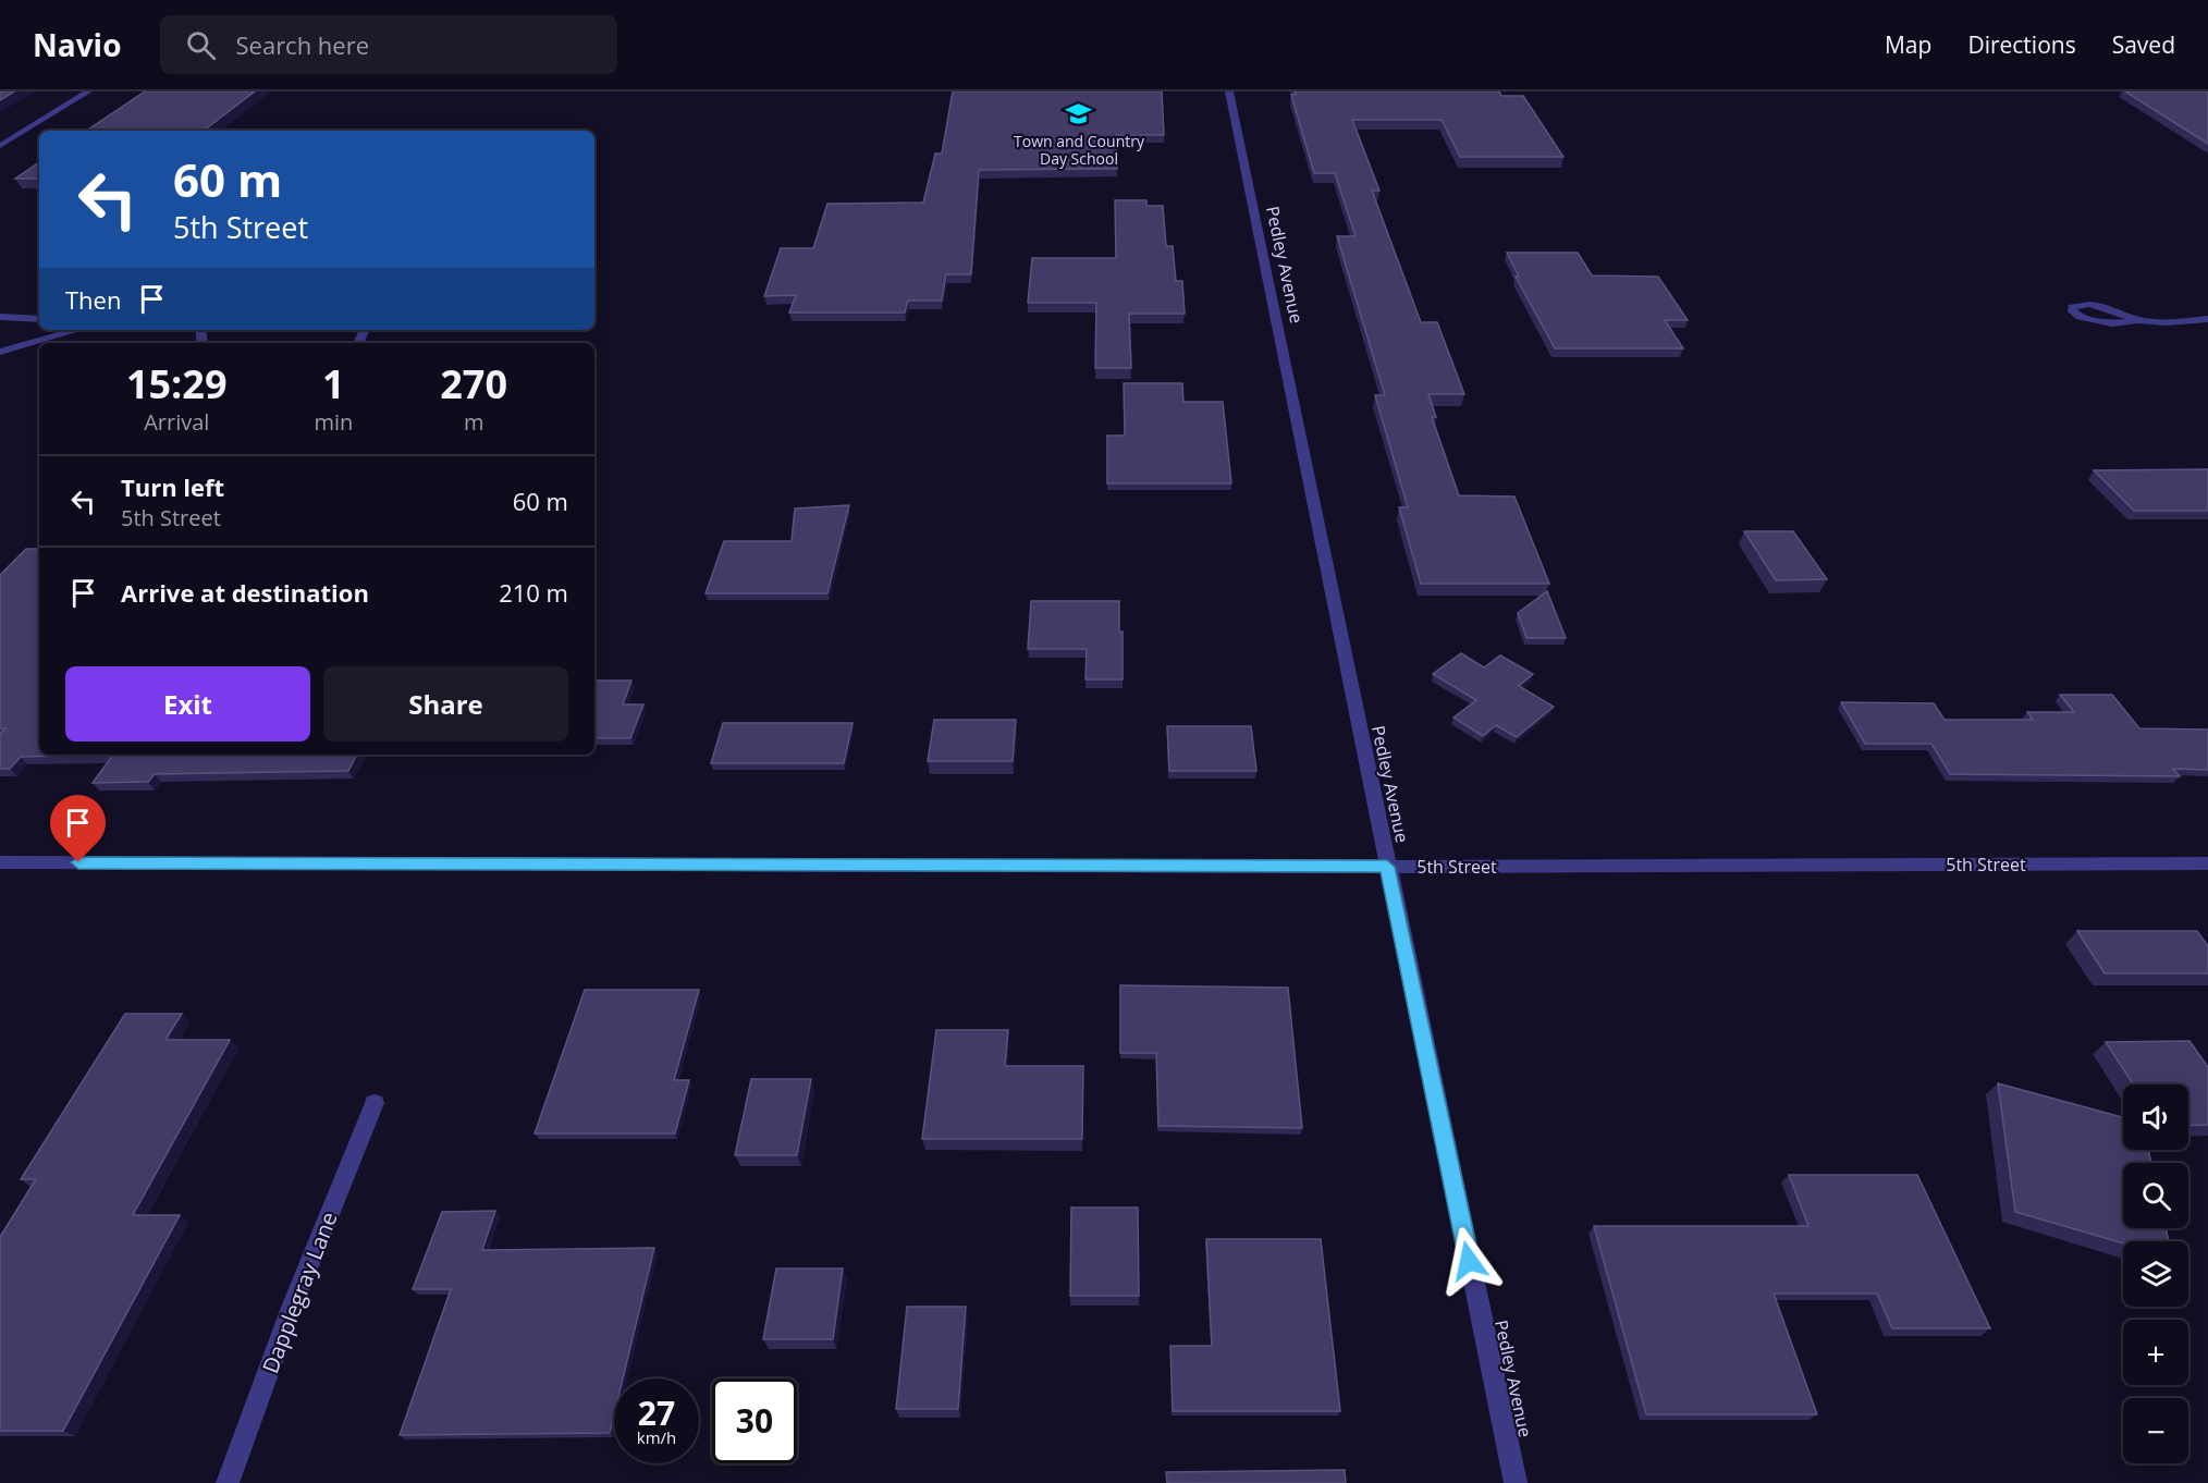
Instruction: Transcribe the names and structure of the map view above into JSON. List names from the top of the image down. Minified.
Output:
{"streets":{"street":["Pedley Avenue","5th Street","Dapplegray Lane"]},"crossings":[["Pedley Avenue","5th Street"]],"places":{"school or university":["Town and Country Day School"]},"page":{"header":"Navio","search":"Search here","nav":["Map","Directions","Saved"],"turn":["60 m","5th Street"],"then":"Then","eta":["15:29","Arrival","1","min","270","m"],"list":[{"name":"Turn left","note":"5th Street","value":"60 m"},{"name":"Arrive at destination","value":"210 m"}],"buttons":["Exit","Share"],"map_buttons":["+","−"],"speed":"27 km/h","limit":"30"}}
